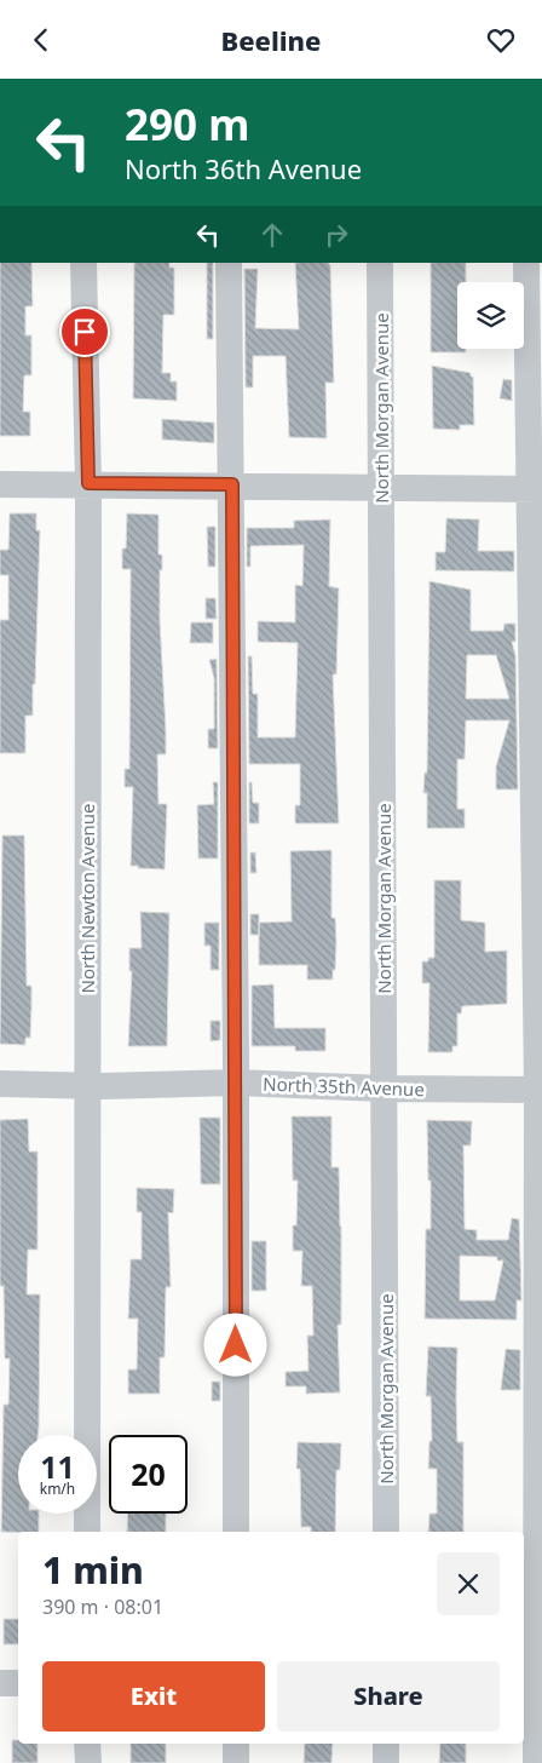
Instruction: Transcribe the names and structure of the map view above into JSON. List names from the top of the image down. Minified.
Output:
{"streets":{"street":["North Morgan Avenue","North Newton Avenue","North 35th Avenue"]},"crossings":[["North Morgan Avenue","North 35th Avenue"],["North Newton Avenue","North 35th Avenue"]],"page":{"header":"Beeline","turn":["290 m","North 36th Avenue"],"speed":"11 km/h","limit":"20","heading":["1 min","390 m · 08:01"],"buttons":["Exit","Share"]}}
